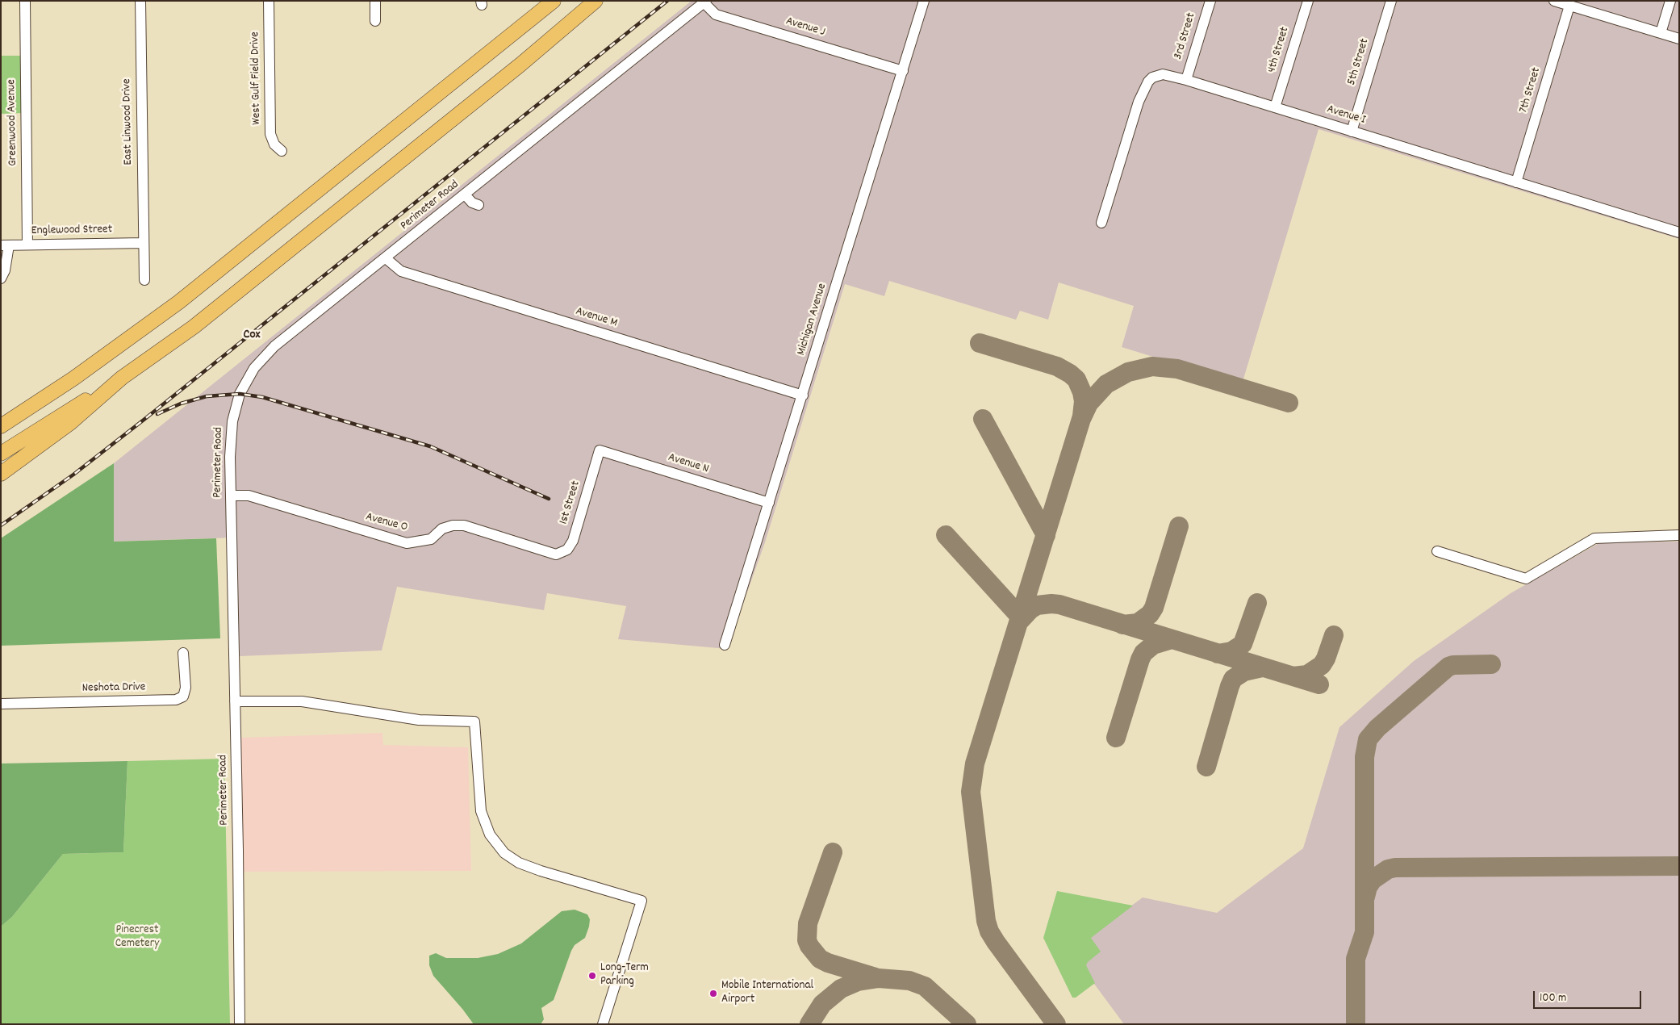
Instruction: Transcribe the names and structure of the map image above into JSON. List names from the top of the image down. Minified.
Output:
{"streets":{"street":["Avenue J","3rd Street","4th Street","5th Street","West Gulf Field Drive","7th Street","Avenue I","East Linwood Drive","Greenwood Avenue","Perimeter Road","Englewood Street","Avenue M","Michigan Avenue","Avenue N","1st Street","Avenue O","Neshota Drive"]},"crossings":[["Avenue J","Perimeter Road"],["Avenue J","Michigan Avenue"],["3rd Street","Avenue I"],["4th Street","Avenue I"],["5th Street","Avenue I"],["7th Street","Avenue I"],["East Linwood Drive","Englewood Street"],["Greenwood Avenue","Englewood Street"],["Perimeter Road","Avenue M"],["Perimeter Road","Avenue O"],["Avenue M","Michigan Avenue"],["Michigan Avenue","Avenue N"],["Avenue N","1st Street"],["1st Street","Avenue O"]],"districts":["Cox"],"parks":["Pinecrest Cemetery"],"places":["Long-Term Parking","Mobile International Airport"],"scale_bar":"100 m"}
